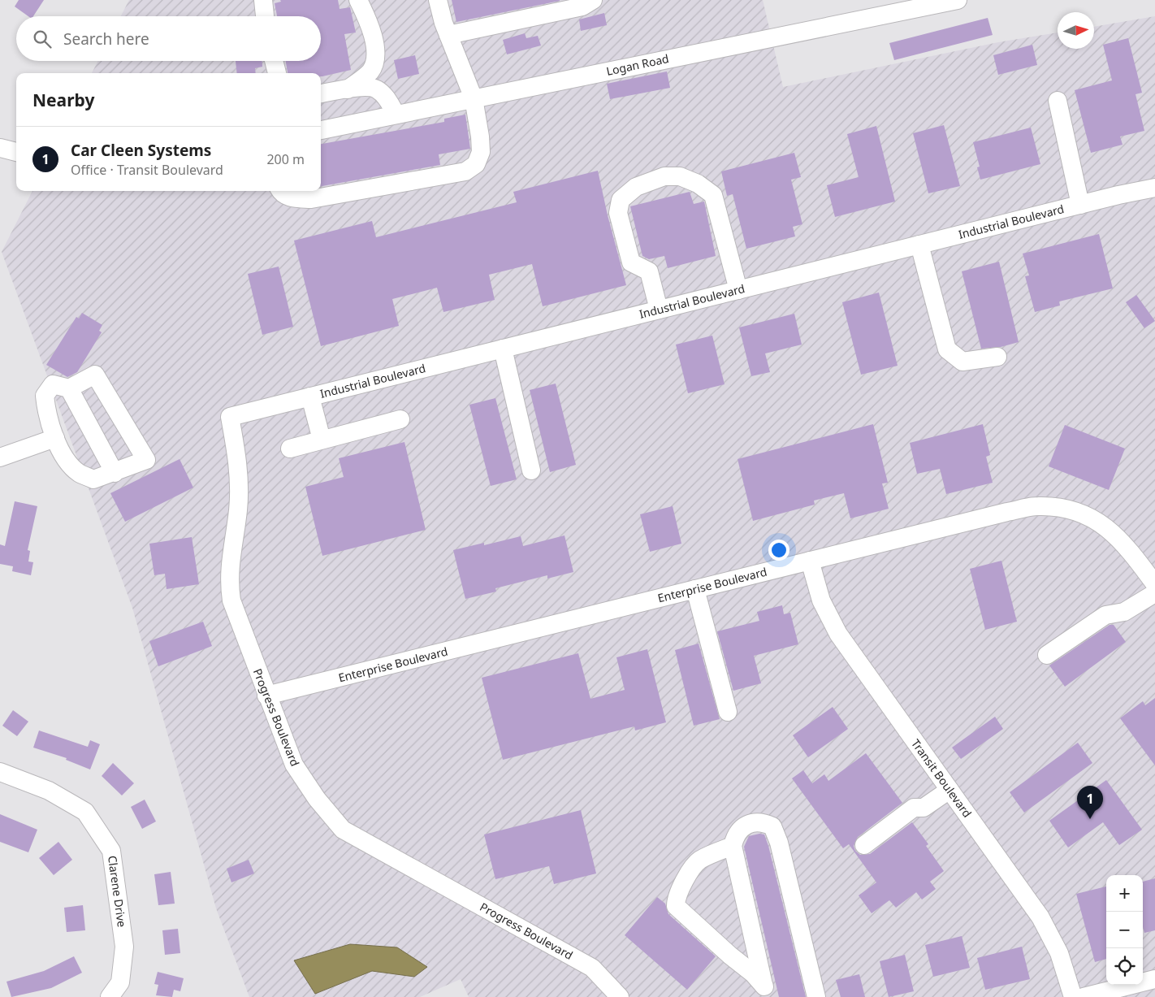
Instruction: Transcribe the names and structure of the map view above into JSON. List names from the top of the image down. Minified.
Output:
{"streets":{"street":["Logan Road","Industrial Boulevard","Enterprise Boulevard","Progress Boulevard","Transit Boulevard","Clarene Drive"]},"crossings":[["Industrial Boulevard","Progress Boulevard"],["Enterprise Boulevard","Progress Boulevard"],["Enterprise Boulevard","Transit Boulevard"]],"north":"right","page":{"search":"Search here","heading":"Nearby","list":[{"mark":"1","name":"Car Cleen Systems","note":"Office · Transit Boulevard","value":"200 m"}],"pins":"1","map_buttons":["+","−"]}}
